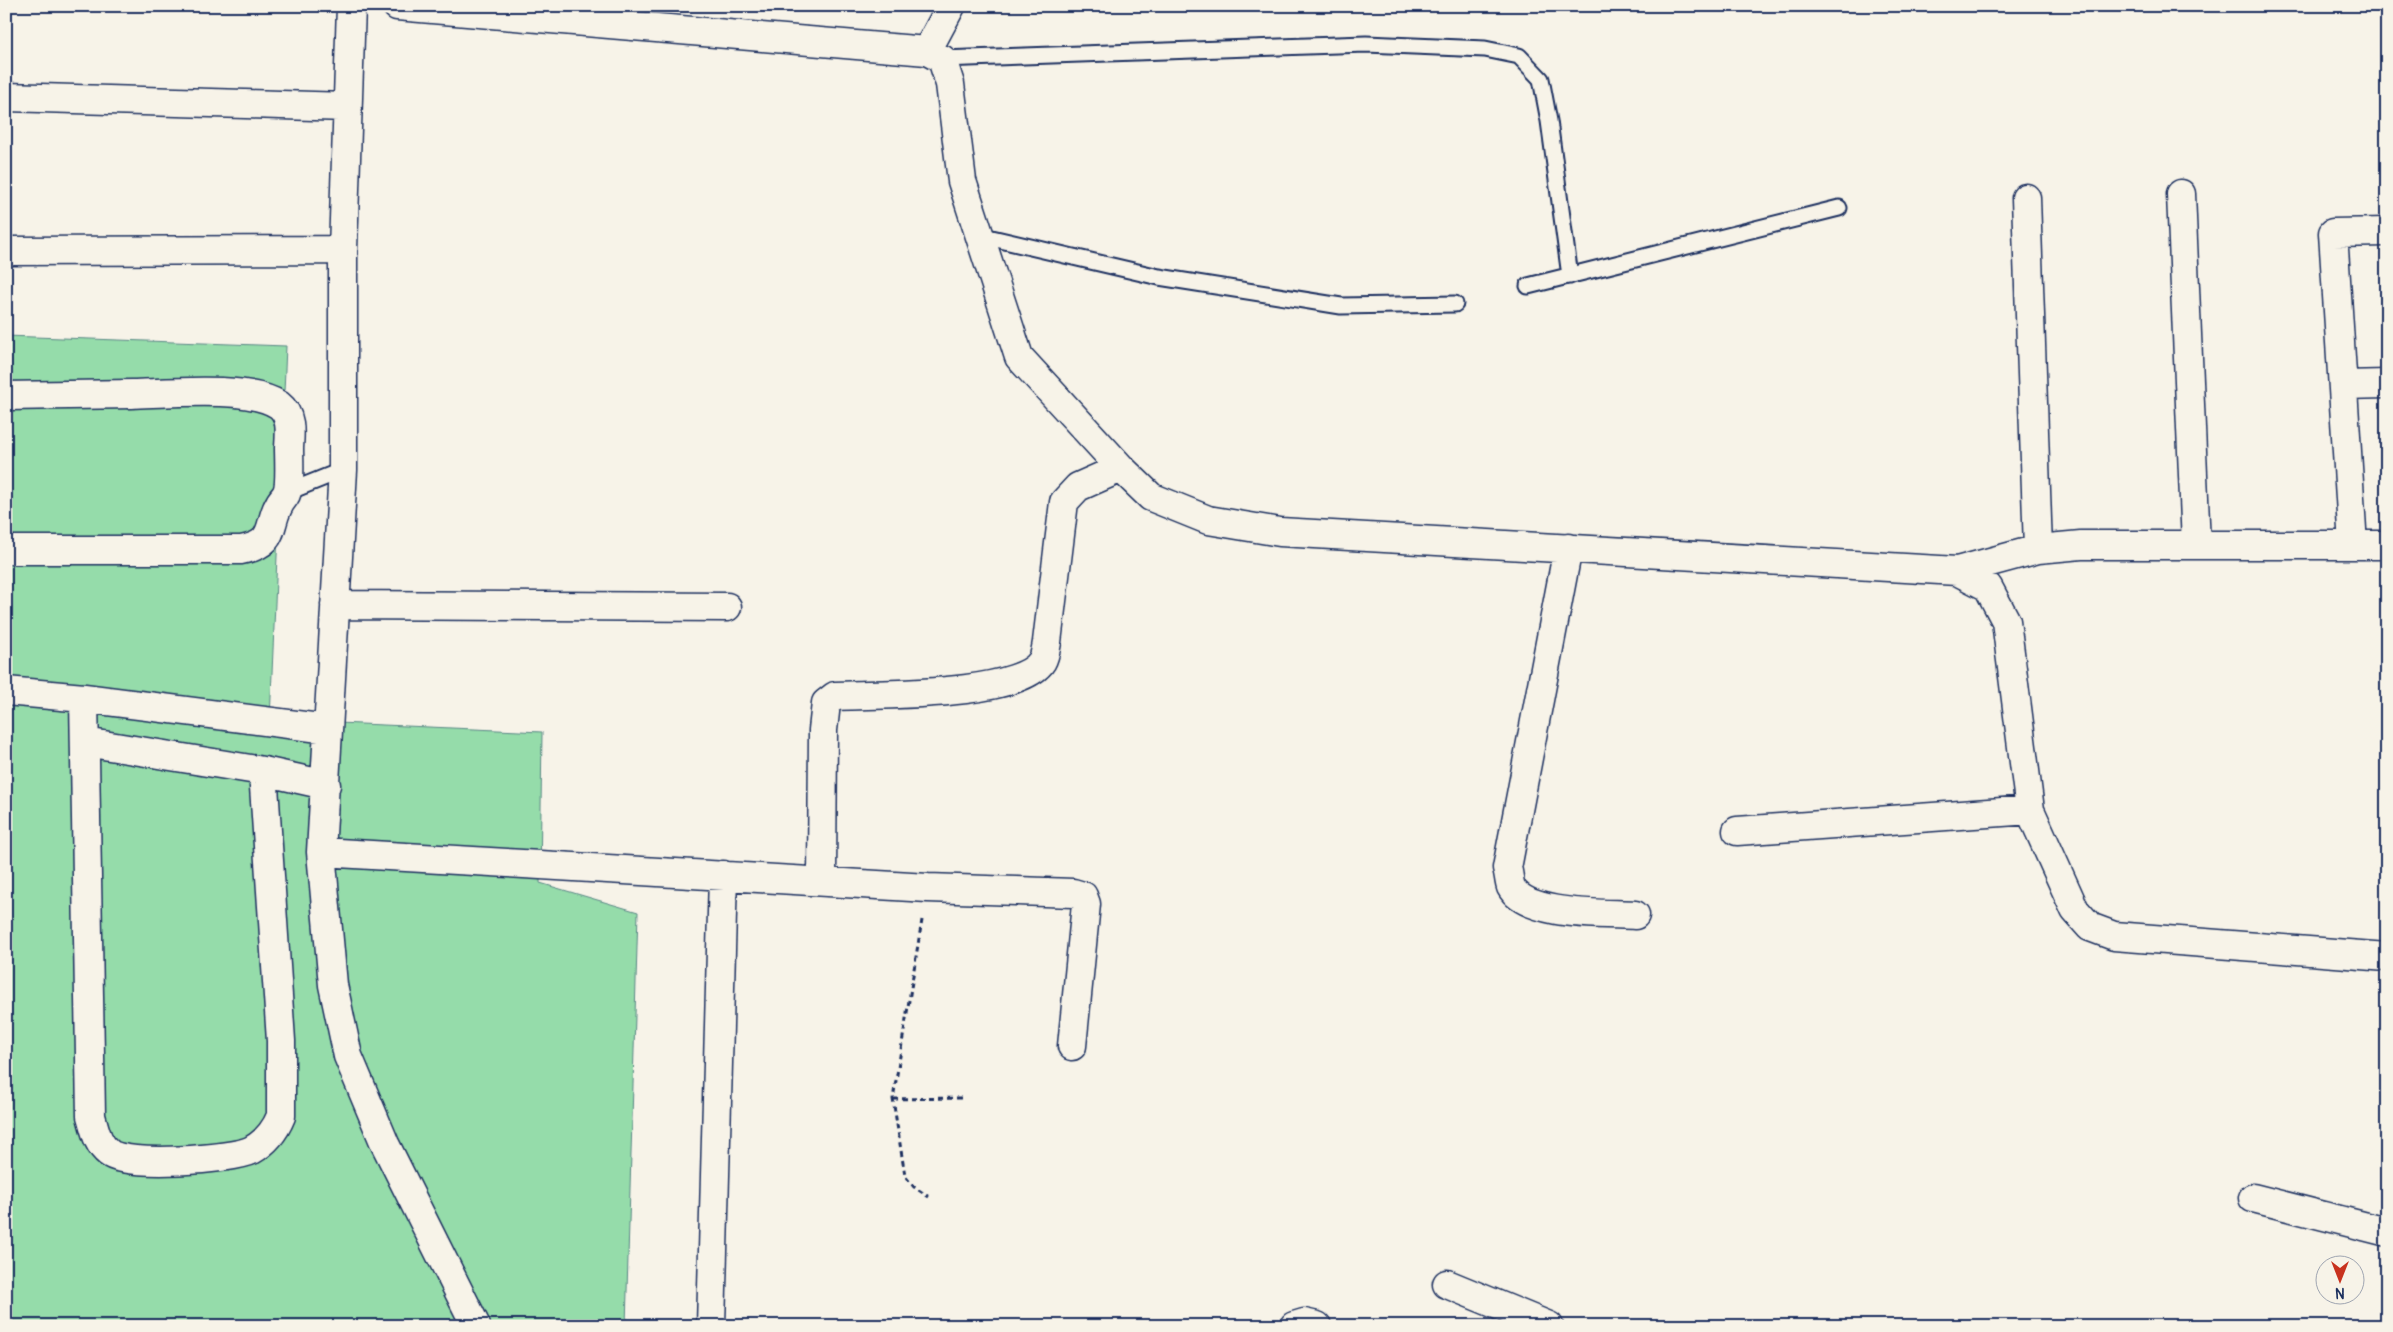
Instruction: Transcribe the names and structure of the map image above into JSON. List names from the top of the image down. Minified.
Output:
{"north":"bottom"}
